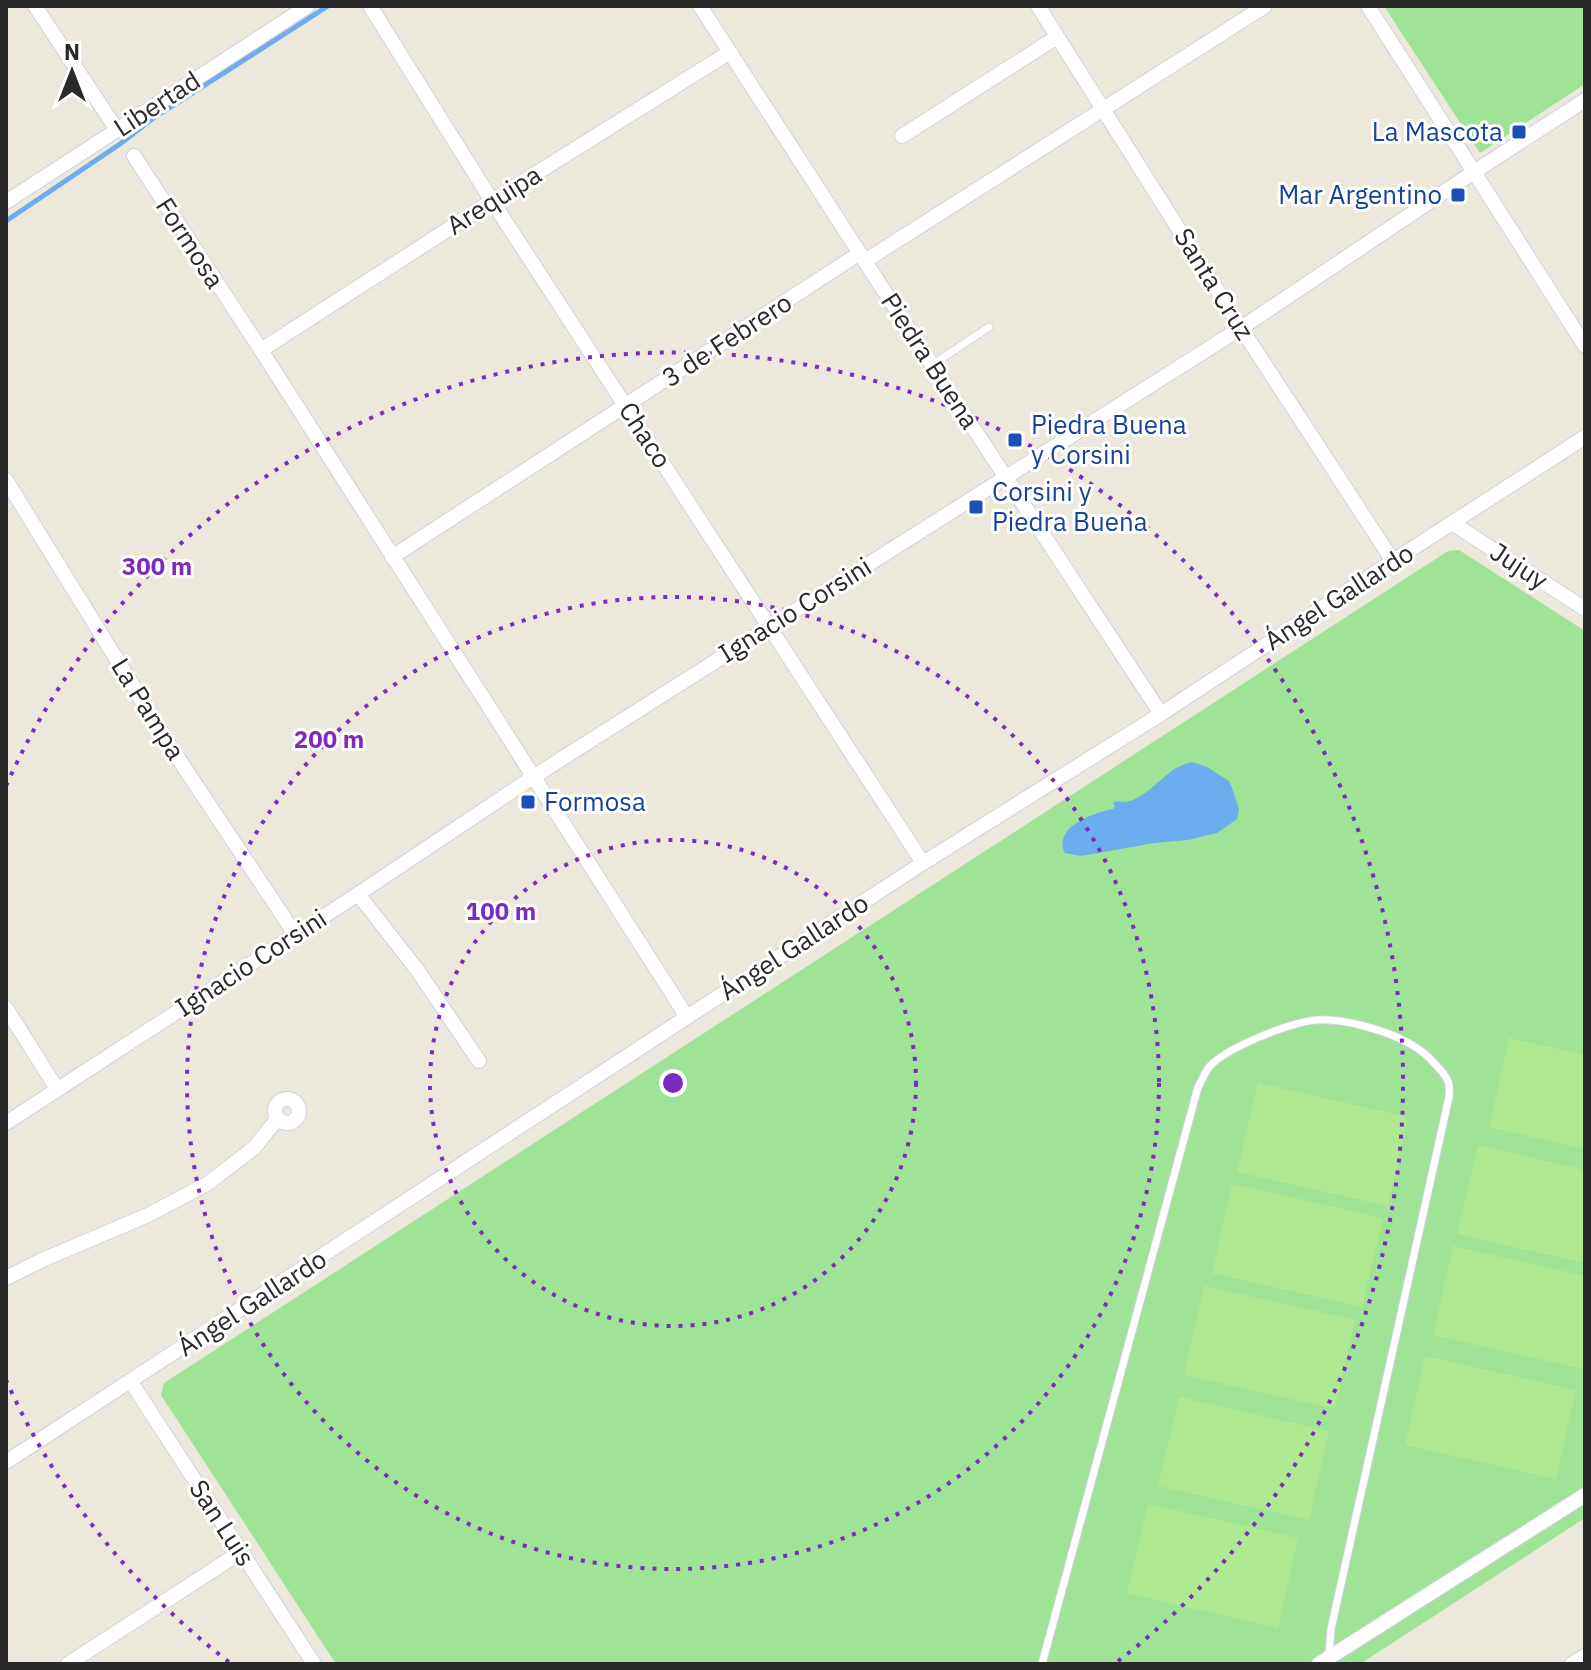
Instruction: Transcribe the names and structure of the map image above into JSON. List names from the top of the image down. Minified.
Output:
{"streets":{"street":["Libertad","Arequipa","Formosa","Santa Cruz","3 de Febrero","Piedra Buena","Chaco","Jujuy","Ángel Gallardo","Ignacio Corsini","La Pampa","San Luis"]},"crossings":[["Arequipa","Formosa"],["Arequipa","Piedra Buena"],["Arequipa","Chaco"],["Formosa","3 de Febrero"],["Formosa","Ángel Gallardo"],["Formosa","Ignacio Corsini"],["Santa Cruz","3 de Febrero"],["Santa Cruz","Ángel Gallardo"],["Santa Cruz","Ignacio Corsini"],["3 de Febrero","Piedra Buena"],["3 de Febrero","Chaco"],["Piedra Buena","Ángel Gallardo"],["Piedra Buena","Ignacio Corsini"],["Chaco","Ángel Gallardo"],["Chaco","Ignacio Corsini"],["Jujuy","Ángel Gallardo"],["Ángel Gallardo","San Luis"],["Ignacio Corsini","La Pampa"]],"places":{"transit":["La Mascota","Mar Argentino","Piedra Buena y Corsini","Corsini y Piedra Buena","Formosa"]},"north":"top","rings":["300 m","200 m","100 m"]}
